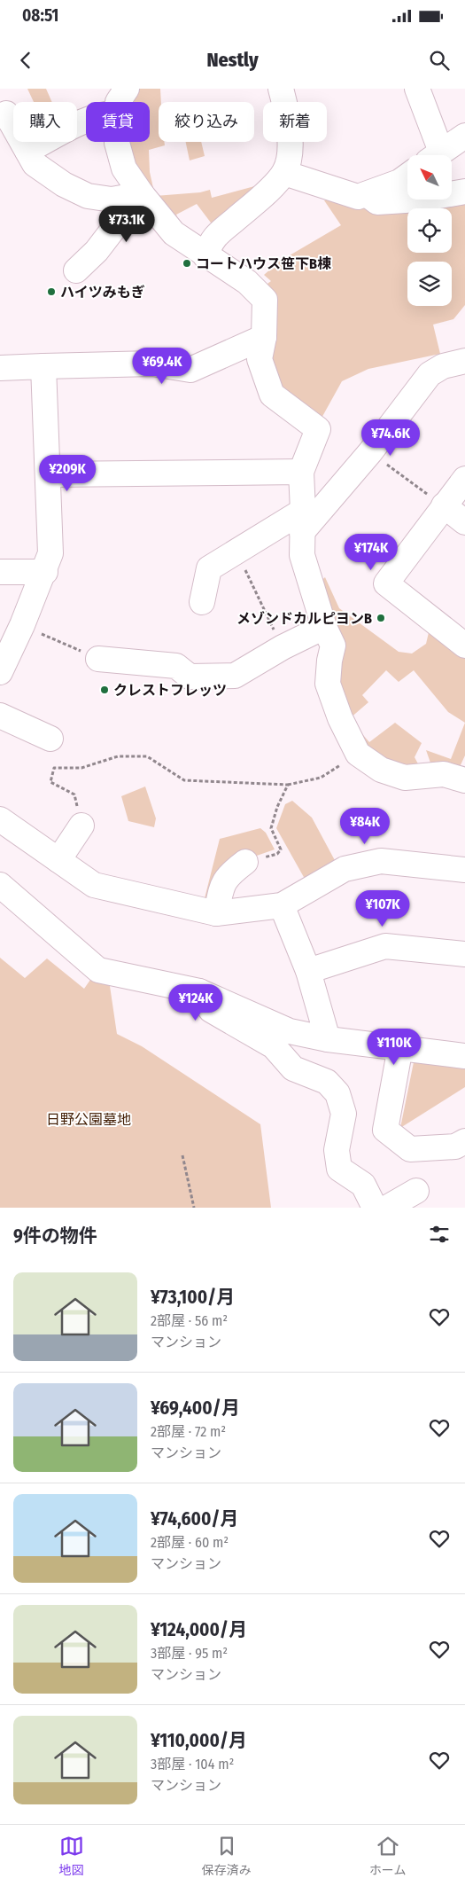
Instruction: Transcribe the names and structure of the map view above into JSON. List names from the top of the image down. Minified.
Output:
{"parks":["日野公園墓地"],"places":["コートハウス笹下B棟","ハイツみもぎ","メゾンドカルピヨンB","クレストフレッツ"],"north":"top left","page":{"status":"08:51","header":"Nestly","chip":["購入","賃貸","絞り込み","新着"],"price":["¥73.1K","¥69.4K","¥74.6K","¥209K","¥174K","¥84K","¥107K","¥124K","¥110K"],"heading":"9件の物件","list":[{"name":"¥73,100/月","note":"2部屋 · 56 m² · マンション"},{"name":"¥69,400/月","note":"2部屋 · 72 m² · マンション"},{"name":"¥74,600/月","note":"2部屋 · 60 m² · マンション"},{"name":"¥124,000/月","note":"3部屋 · 95 m² · マンション"},{"name":"¥110,000/月","note":"3部屋 · 104 m² · マンション"}],"tabs":["地図","保存済み","ホーム"]}}
